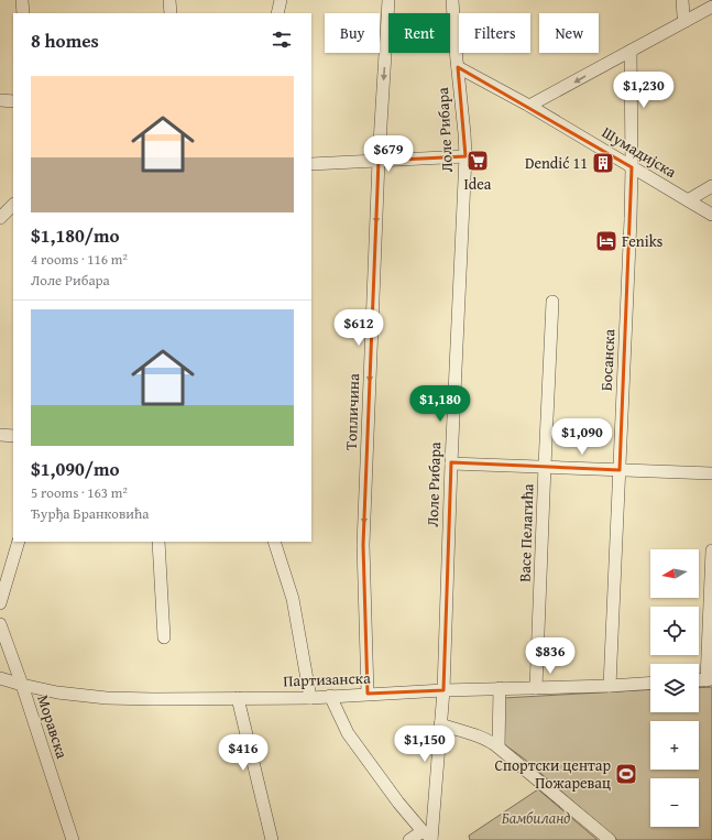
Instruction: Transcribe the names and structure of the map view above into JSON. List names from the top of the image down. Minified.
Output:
{"streets":{"street":["Лоле Рибара","Шумадијска","Босанска","Топличина","Васе Пелагића","Партизанска","Моравска"]},"crossings":[["Лоле Рибара","Шумадијска"],["Лоле Рибара","Партизанска"],["Шумадијска","Босанска"],["Босанска","Партизанска"],["Топличина","Партизанска"],["Васе Пелагића","Партизанска"],["Партизанска","Моравска"]],"one_way":["Топличина"],"parks":["Бамбиланд"],"places":{"supermarket":["Idea"],"building":["Dendić 11"],"hotel":["Feniks"],"sports":["Спортски центар Пожаревац"]},"north":"left","page":{"chip":["Buy","Rent","Filters","New"],"heading":"8 homes","list":[{"name":"$1,180/mo","note":"4 rooms · 116 m² · Лоле Рибара"},{"name":"$1,090/mo","note":"5 rooms · 163 m² · Ђурђа Бранковића"}],"price":["$1,230","$679","$612","$1,180","$1,090","$836","$1,150","$416"],"map_buttons":["+","−"]}}
